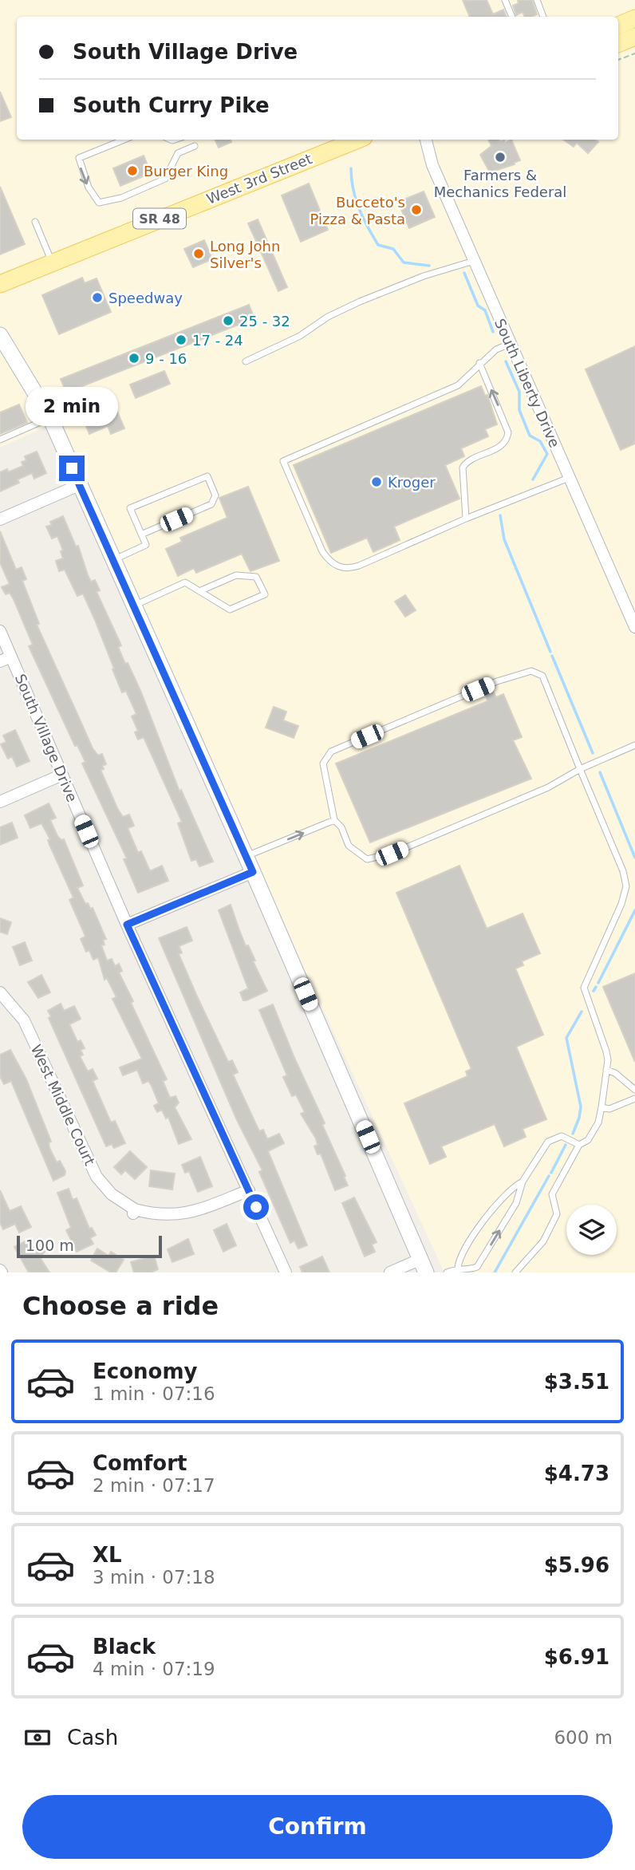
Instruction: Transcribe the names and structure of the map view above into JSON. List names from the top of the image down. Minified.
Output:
{"streets":{"main road":["West 3rd Street","SR 48"],"street":["South Liberty Drive","South Village Drive","West Middle Court"]},"crossings":[["South Village Drive","West Middle Court"]],"places":["Farmers & Mechanics Federal","Burger King","Bucceto's Pizza & Pasta","Long John Silver's","Speedway","25 - 32","17 - 24","9 - 16","Kroger"],"scale_bar":"100 m","page":{"banner":["South Village Drive","South Curry Pike"],"bubble":"2 min","scale":"100 m","heading":"Choose a ride","list":[{"name":"Economy","note":"1 min · 07:16","value":"$3.51"},{"name":"Comfort","note":"2 min · 07:17","value":"$4.73"},{"name":"XL","note":"3 min · 07:18","value":"$5.96"},{"name":"Black","note":"4 min · 07:19","value":"$6.91"}],"pay":["Cash","600 m"],"buttons":"Confirm"}}
